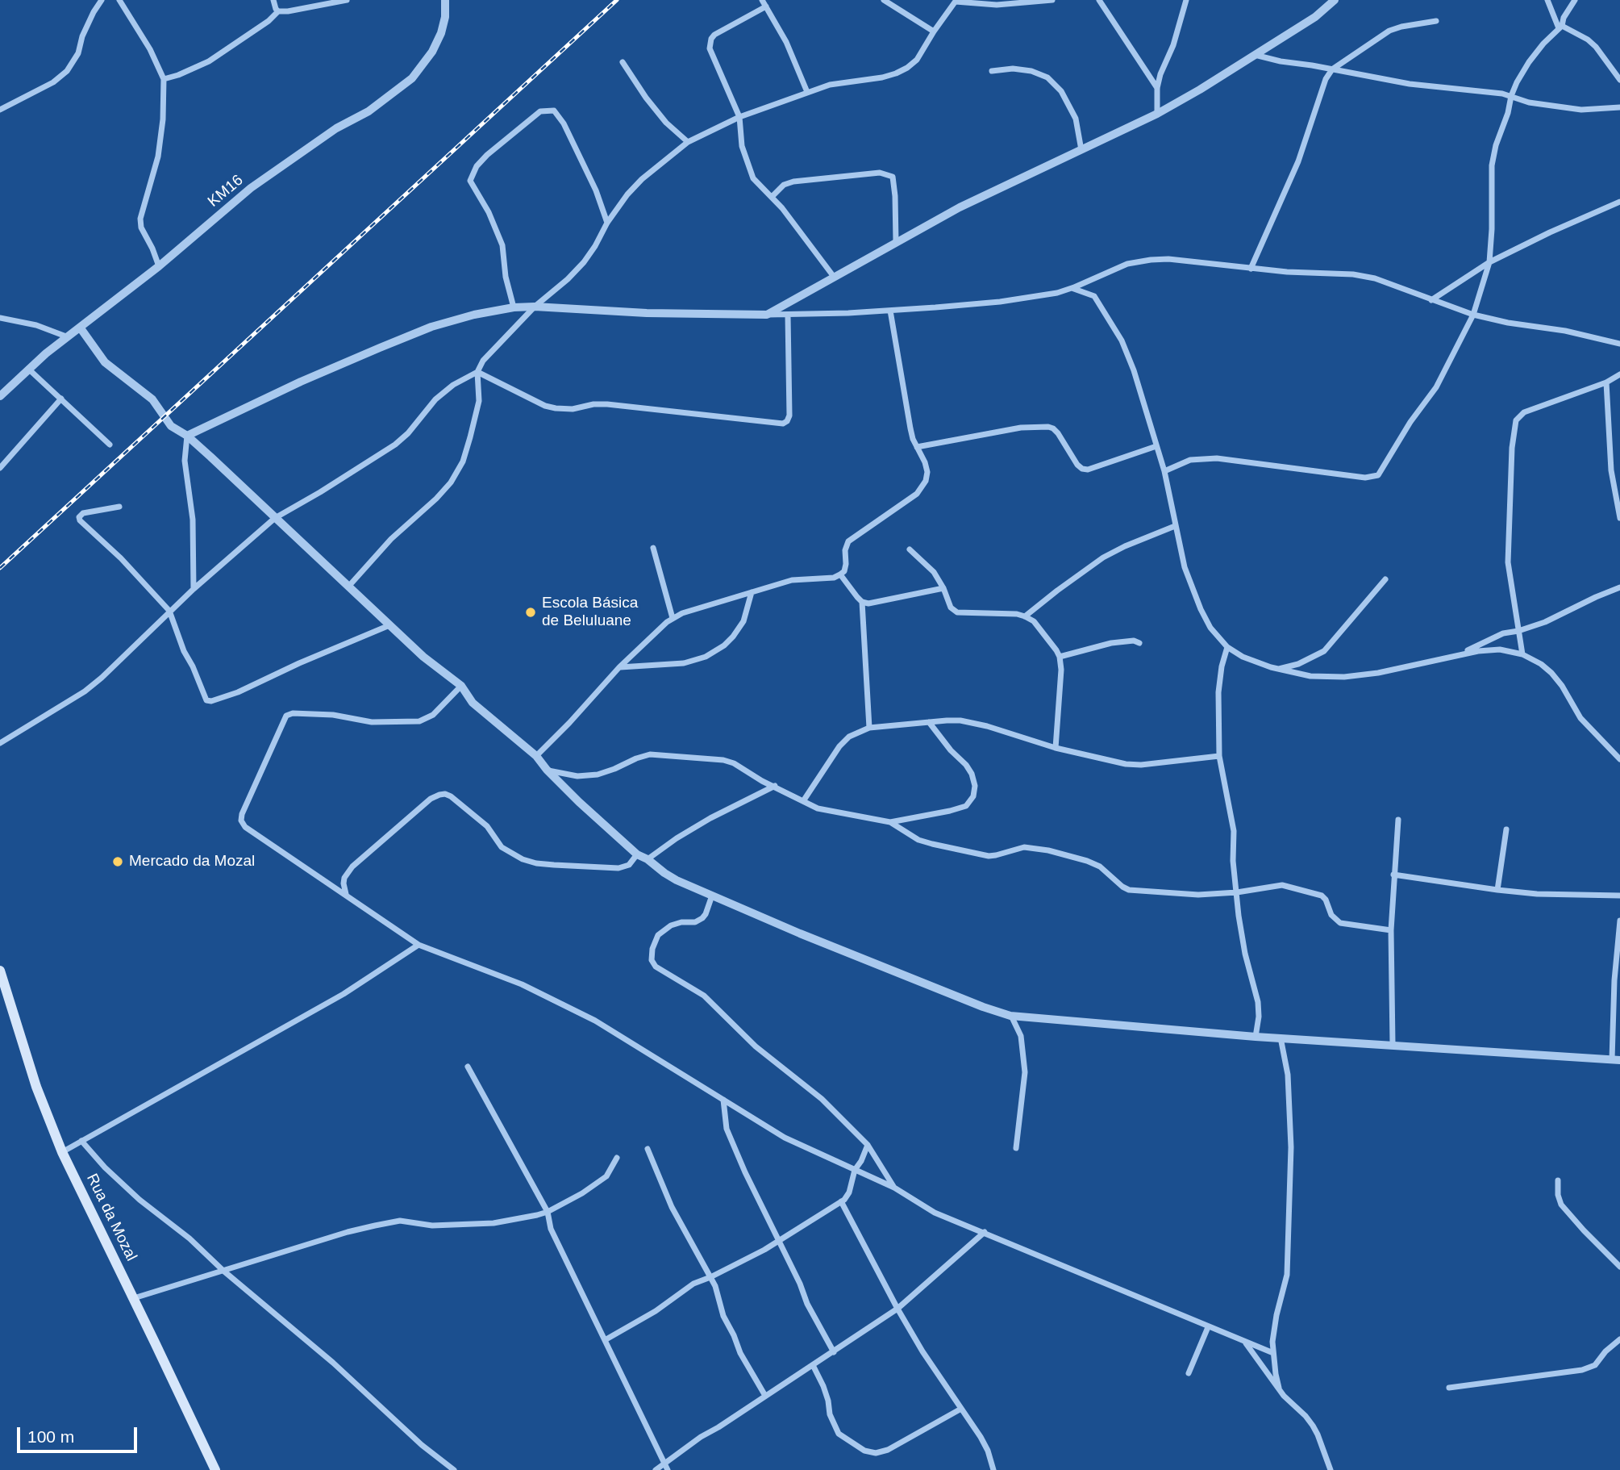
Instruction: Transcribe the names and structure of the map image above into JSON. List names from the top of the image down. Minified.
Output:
{"streets":{"main road":["Rua da Mozal"],"street":["KM16"]},"places":["Escola Básica de Beluluane","Mercado da Mozal"],"scale_bar":"100 m"}
